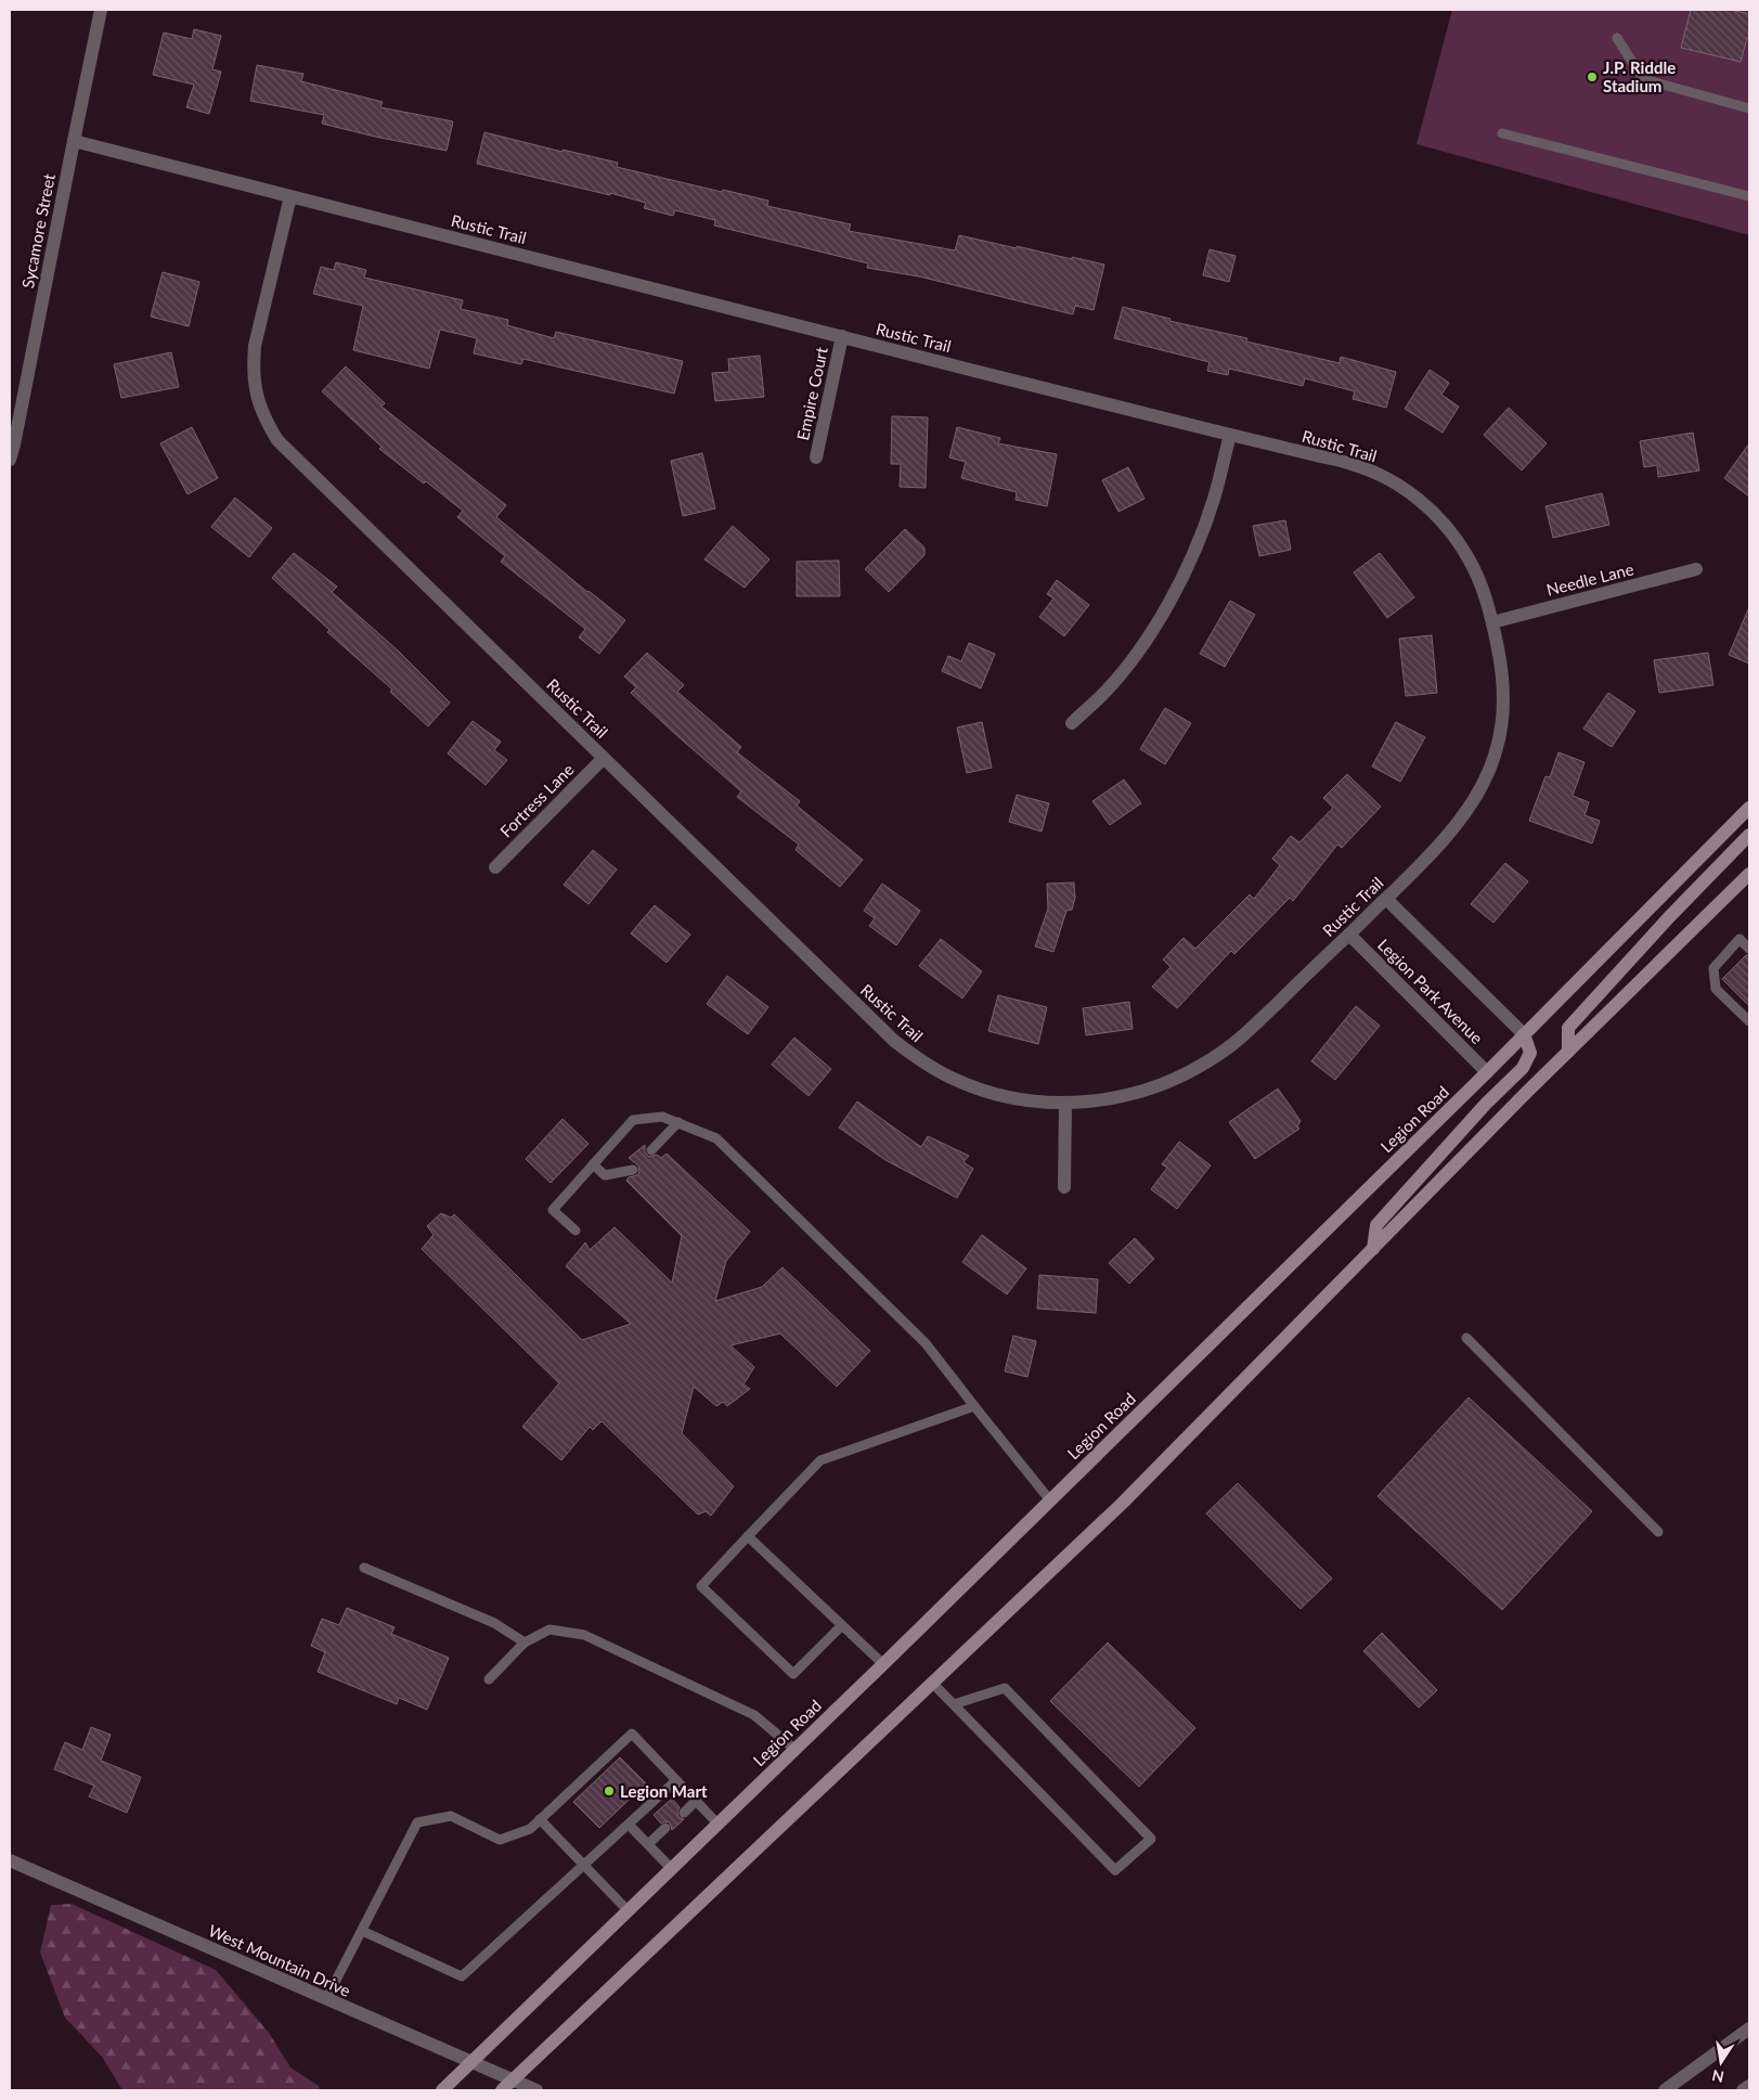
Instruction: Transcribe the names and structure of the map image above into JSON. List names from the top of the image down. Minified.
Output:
{"streets":{"main road":["Legion Road"],"street":["Rustic Trail","Sycamore Street","Empire Court","Needle Lane","Fortress Lane","Legion Park Avenue","West Mountain Drive"]},"crossings":[["Rustic Trail","Sycamore Street"],["Rustic Trail","Empire Court"],["Rustic Trail","Needle Lane"],["Rustic Trail","Fortress Lane"],["Rustic Trail","Legion Park Avenue"],["Legion Park Avenue","Legion Road"],["Legion Road","West Mountain Drive"]],"places":["J.P. Riddle Stadium","Legion Mart"],"north":"bottom"}
